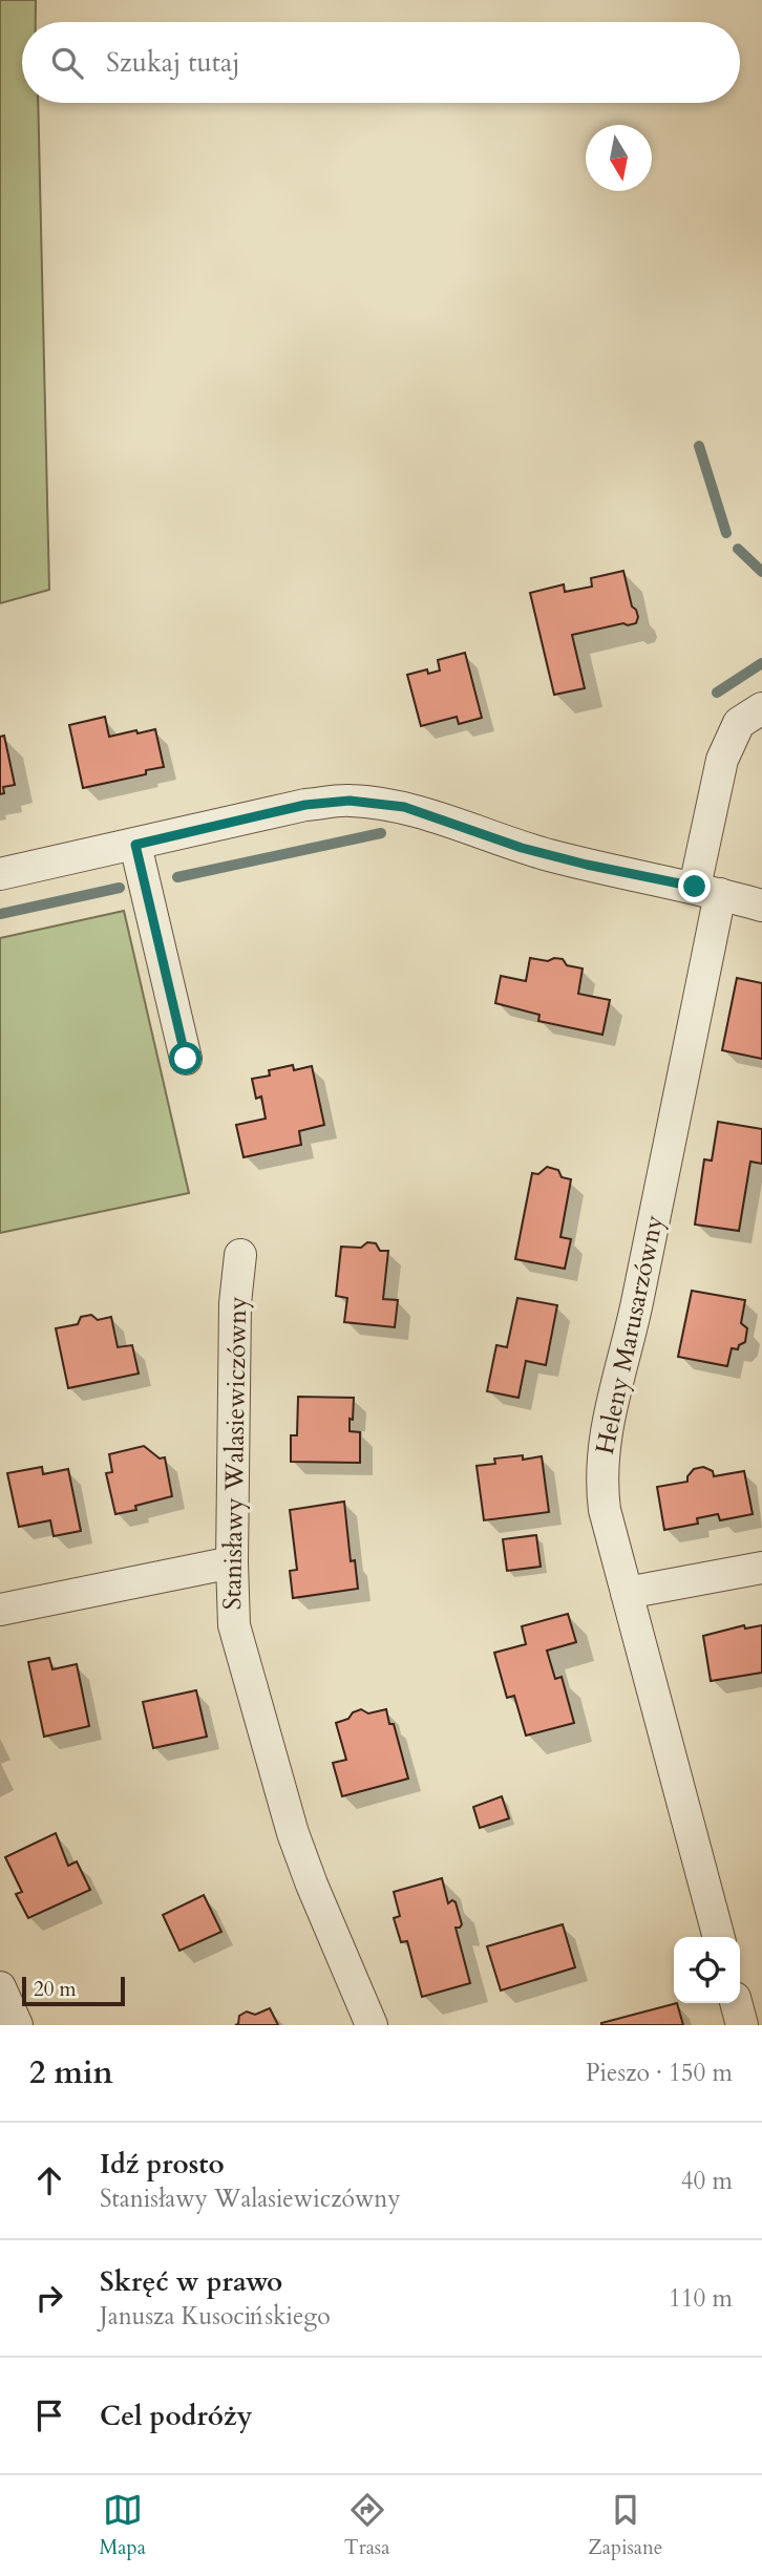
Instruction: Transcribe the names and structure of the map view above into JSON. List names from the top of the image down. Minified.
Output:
{"streets":{"street":["Heleny Marusarzówny","Stanisławy Walasiewiczówny"]},"scale_bar":"20 m","north":"bottom","page":{"search":"Szukaj tutaj","scale":"20 m","heading":["2 min","Pieszo · 150 m"],"list":[["Idź prosto","Stanisławy Walasiewiczówny","40 m"],["Skręć w prawo","Janusza Kusocińskiego","110 m"],"Cel podróży"],"nav":["Mapa","Trasa","Zapisane"]}}
